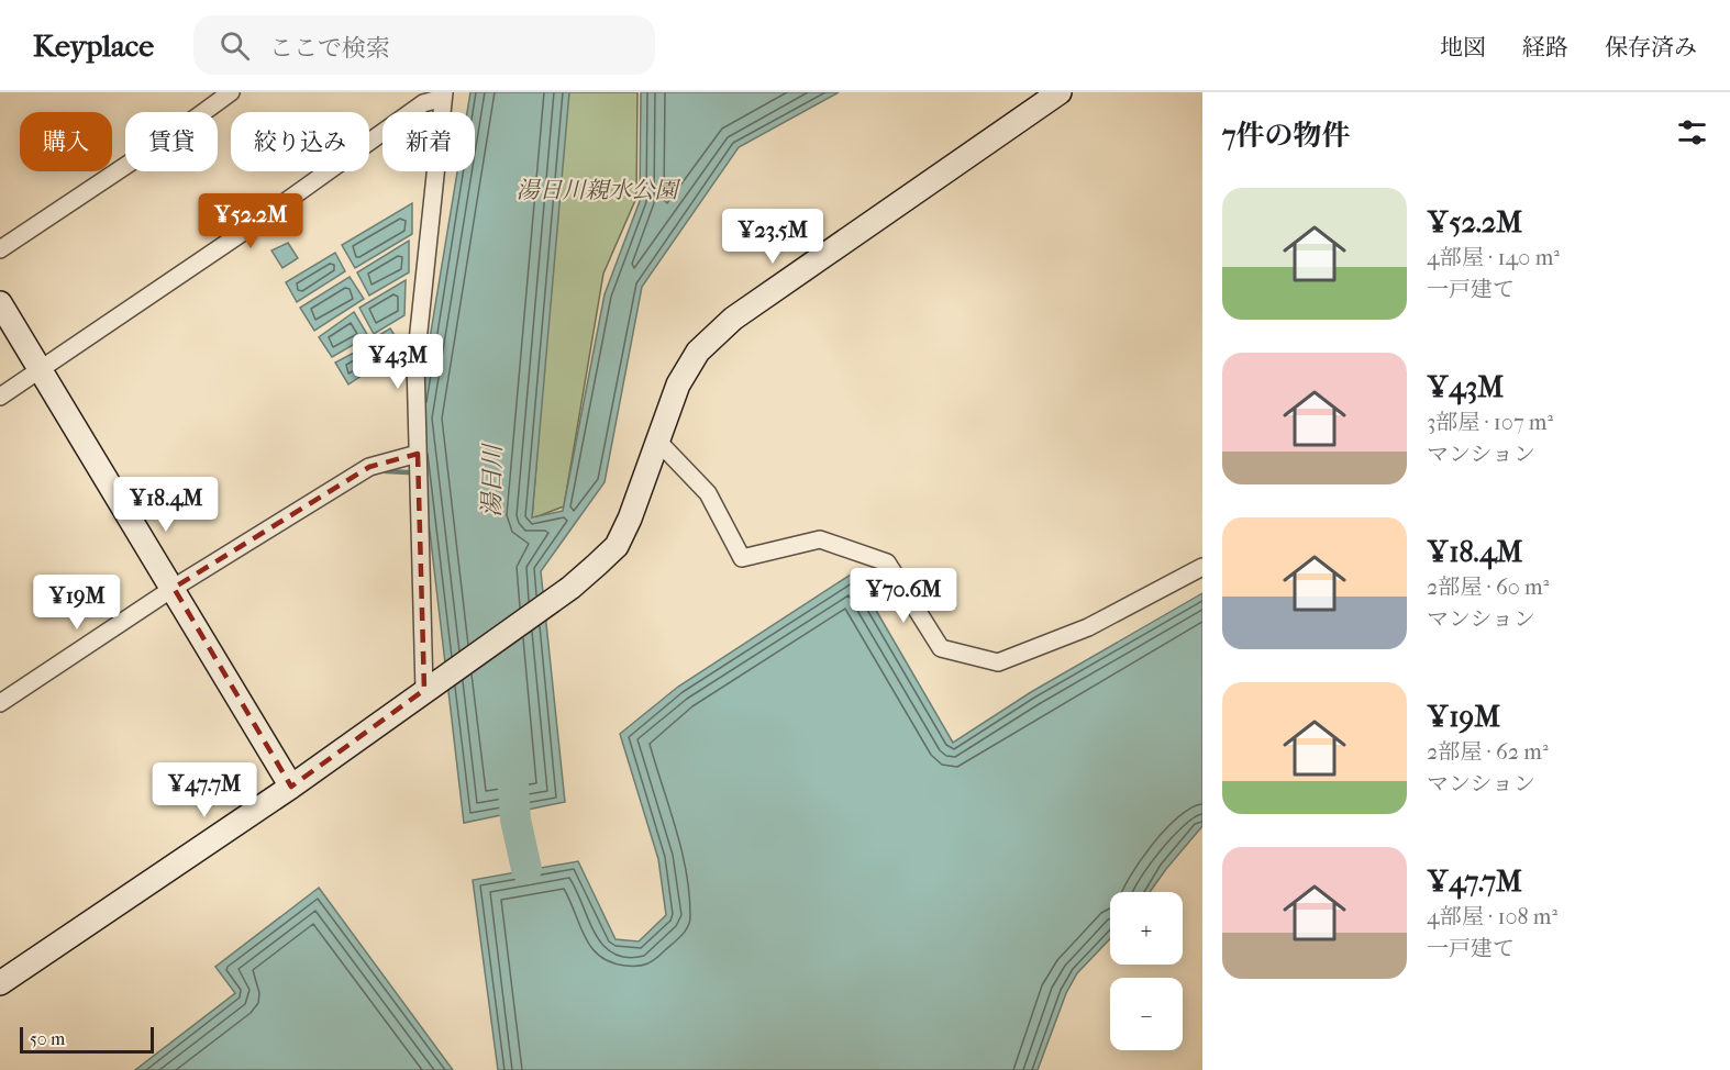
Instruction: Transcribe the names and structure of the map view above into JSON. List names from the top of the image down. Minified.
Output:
{"water":["湯日川"],"parks":["湯日川親水公園"],"scale_bar":"50 m","page":{"header":"Keyplace","search":"ここで検索","nav":["地図","経路","保存済み"],"heading":"7件の物件","chip":["購入","賃貸","絞り込み","新着"],"list":[{"name":"¥52.2M","note":"4部屋 · 140 m² · 一戸建て"},{"name":"¥43M","note":"3部屋 · 107 m² · マンション"},{"name":"¥18.4M","note":"2部屋 · 60 m² · マンション"},{"name":"¥19M","note":"2部屋 · 62 m² · マンション"},{"name":"¥47.7M","note":"4部屋 · 108 m² · 一戸建て"}],"price":["¥52.2M","¥23.5M","¥43M","¥18.4M","¥70.6M","¥19M","¥47.7M"],"map_buttons":["+","−"],"scale":"50 m"}}
